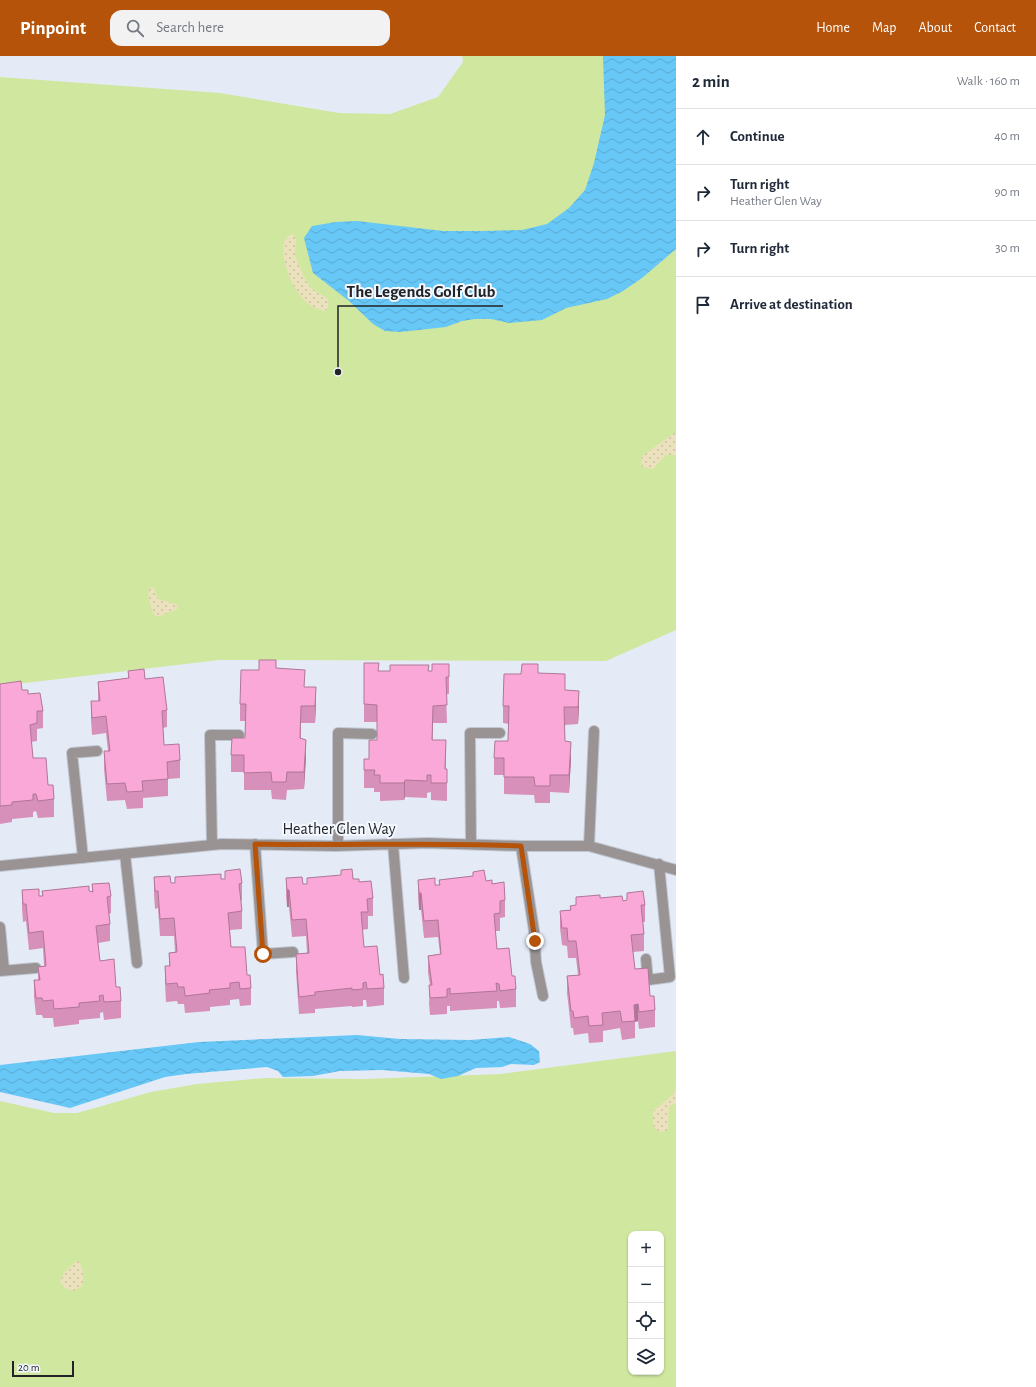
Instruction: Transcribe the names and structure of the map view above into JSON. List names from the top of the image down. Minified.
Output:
{"streets":{"street":["Heather Glen Way"]},"places":["The Legends Golf Club"],"scale_bar":"20 m","page":{"header":"Pinpoint","search":"Search here","nav":["Home","Map","About","Contact"],"heading":["2 min","Walk · 160 m"],"list":[["Continue","40 m"],["Turn right","Heather Glen Way","90 m"],["Turn right","30 m"],"Arrive at destination"],"map_buttons":["+","−"],"scale":"20 m"}}
